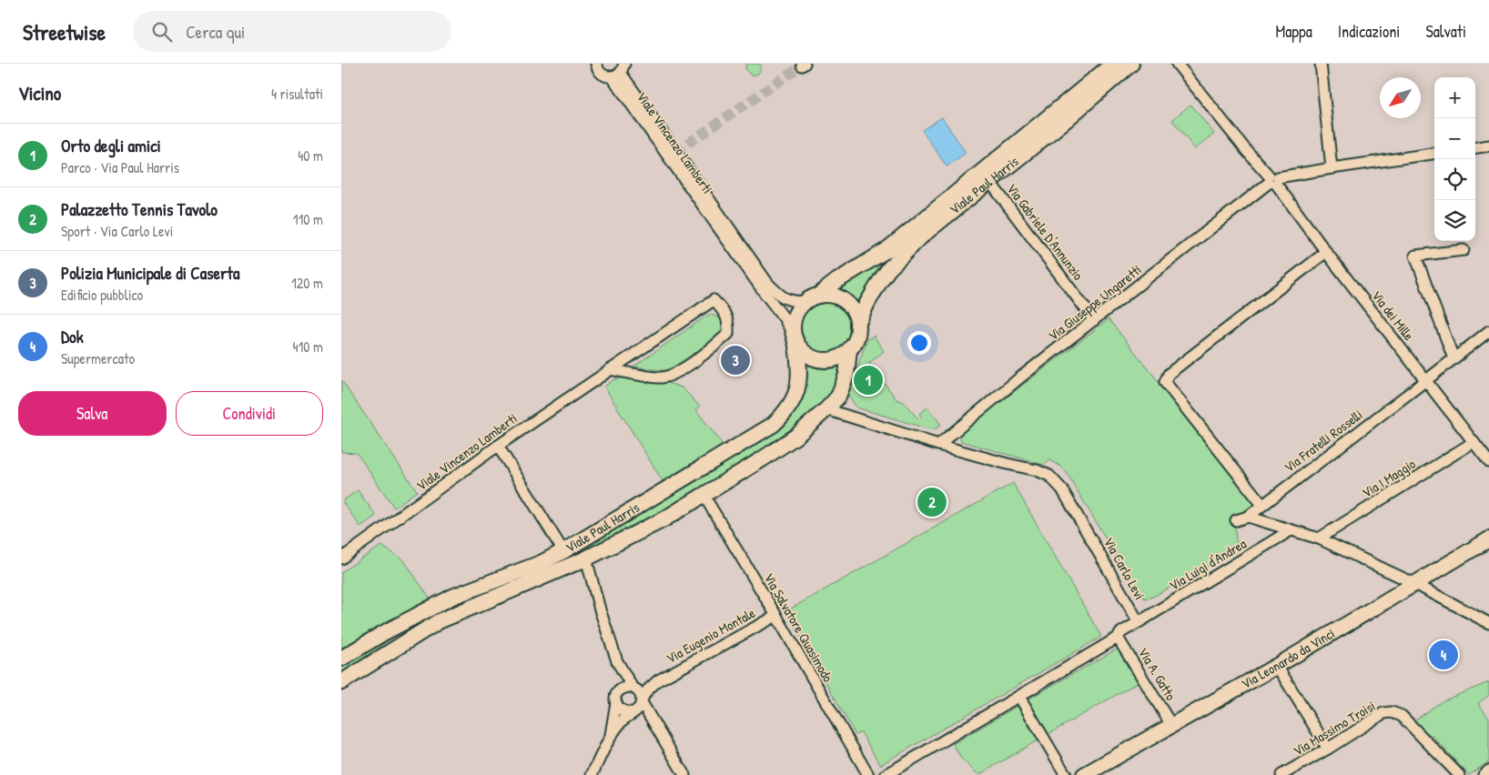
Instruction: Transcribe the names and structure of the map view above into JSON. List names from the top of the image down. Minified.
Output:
{"streets":{"street":["Viale Vincenzo Lamberti","Viale Paul Harris","Via Gabriele D'Annunzio","Via Giuseppe Ungaretti","Via dei Mille","Via Fratelli Rosselli","Via I Maggio","Via Luigi d'Andrea","Via Carlo Levi","Via Salvatore Quasimodo","Via Eugenio Montale","Via Leonardo da Vinci","Via A. Gatto","Via Massimo Troisi"]},"crossings":[["Viale Vincenzo Lamberti","Viale Paul Harris"],["Viale Paul Harris","Via Gabriele D'Annunzio"],["Viale Paul Harris","Via Carlo Levi"],["Viale Paul Harris","Via Salvatore Quasimodo"],["Via Gabriele D'Annunzio","Via Giuseppe Ungaretti"],["Via Giuseppe Ungaretti","Via dei Mille"],["Via Giuseppe Ungaretti","Via Carlo Levi"],["Via dei Mille","Via Fratelli Rosselli"],["Via dei Mille","Via I Maggio"],["Via Fratelli Rosselli","Via Luigi d'Andrea"],["Via I Maggio","Via Luigi d'Andrea"],["Via Luigi d'Andrea","Via Carlo Levi"],["Via Luigi d'Andrea","Via Leonardo da Vinci"],["Via Carlo Levi","Via A. Gatto"],["Via Salvatore Quasimodo","Via Eugenio Montale"],["Via Leonardo da Vinci","Via A. Gatto"]],"north":"bottom left","page":{"header":"Streetwise","search":"Cerca qui","nav":["Mappa","Indicazioni","Salvati"],"heading":["Vicino","4 risultati"],"map_buttons":["+","−"],"list":[{"mark":"1","name":"Orto degli amici","note":"Parco · Via Paul Harris","value":"40 m"},{"mark":"2","name":"Palazzetto Tennis Tavolo","note":"Sport · Via Carlo Levi","value":"110 m"},{"mark":"3","name":"Polizia Municipale di Caserta","note":"Edificio pubblico","value":"120 m"},{"mark":"4","name":"Dok","note":"Supermercato","value":"410 m"}],"pins":["3","1","2","4"],"buttons":["Salva","Condividi"]}}
